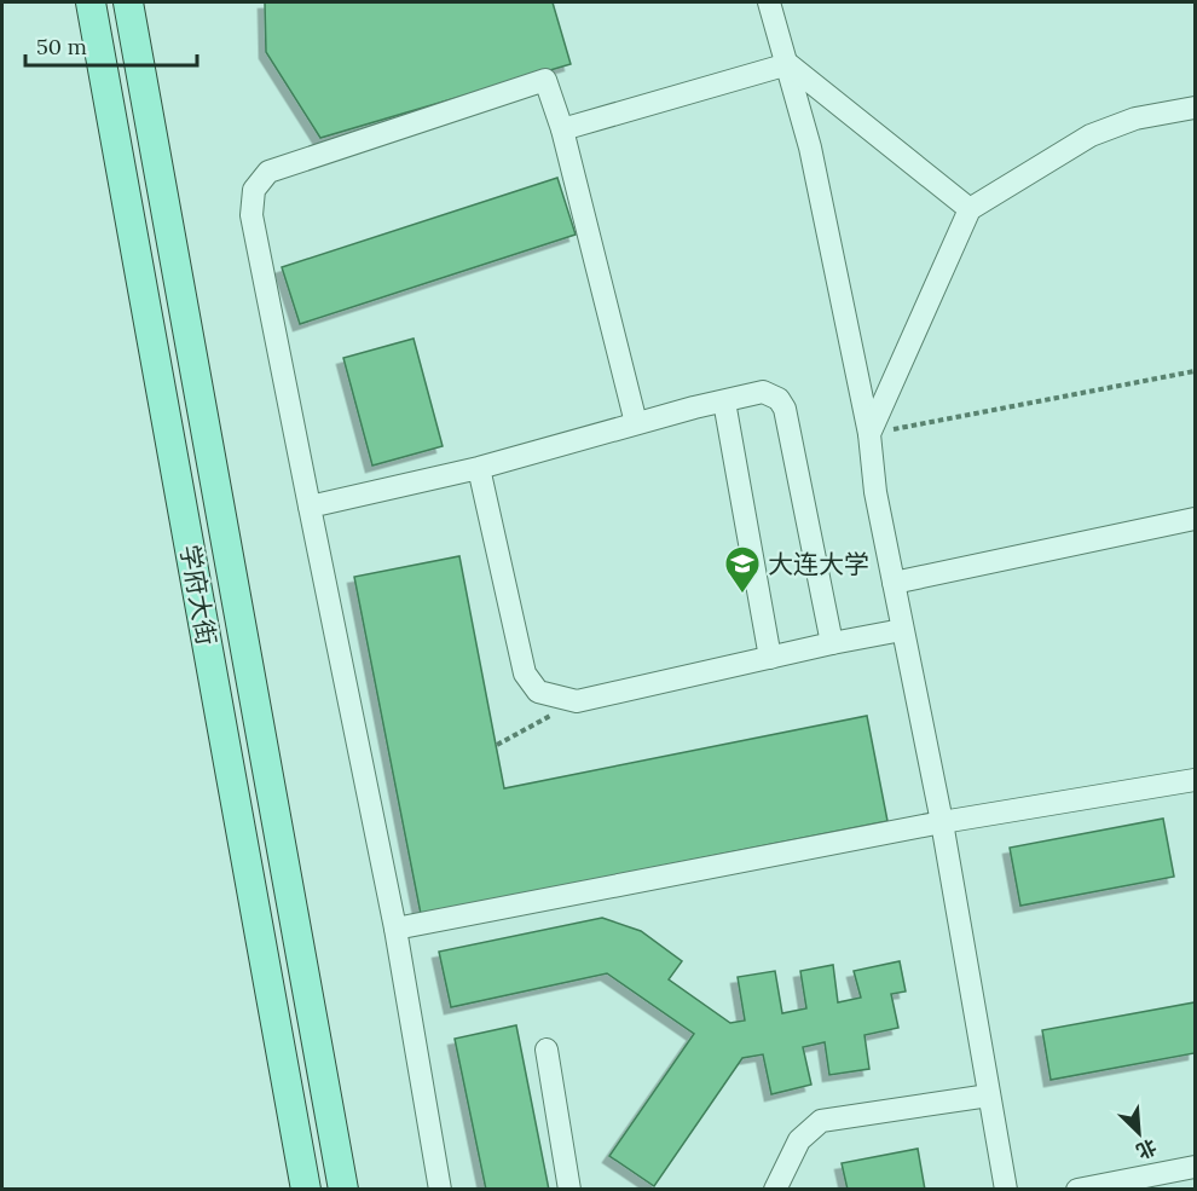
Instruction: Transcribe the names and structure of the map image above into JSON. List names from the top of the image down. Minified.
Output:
{"streets":{"main road":["学府大街"]},"places":{"school or university":["大连大学"]},"scale_bar":"50 m","north":"bottom right"}
